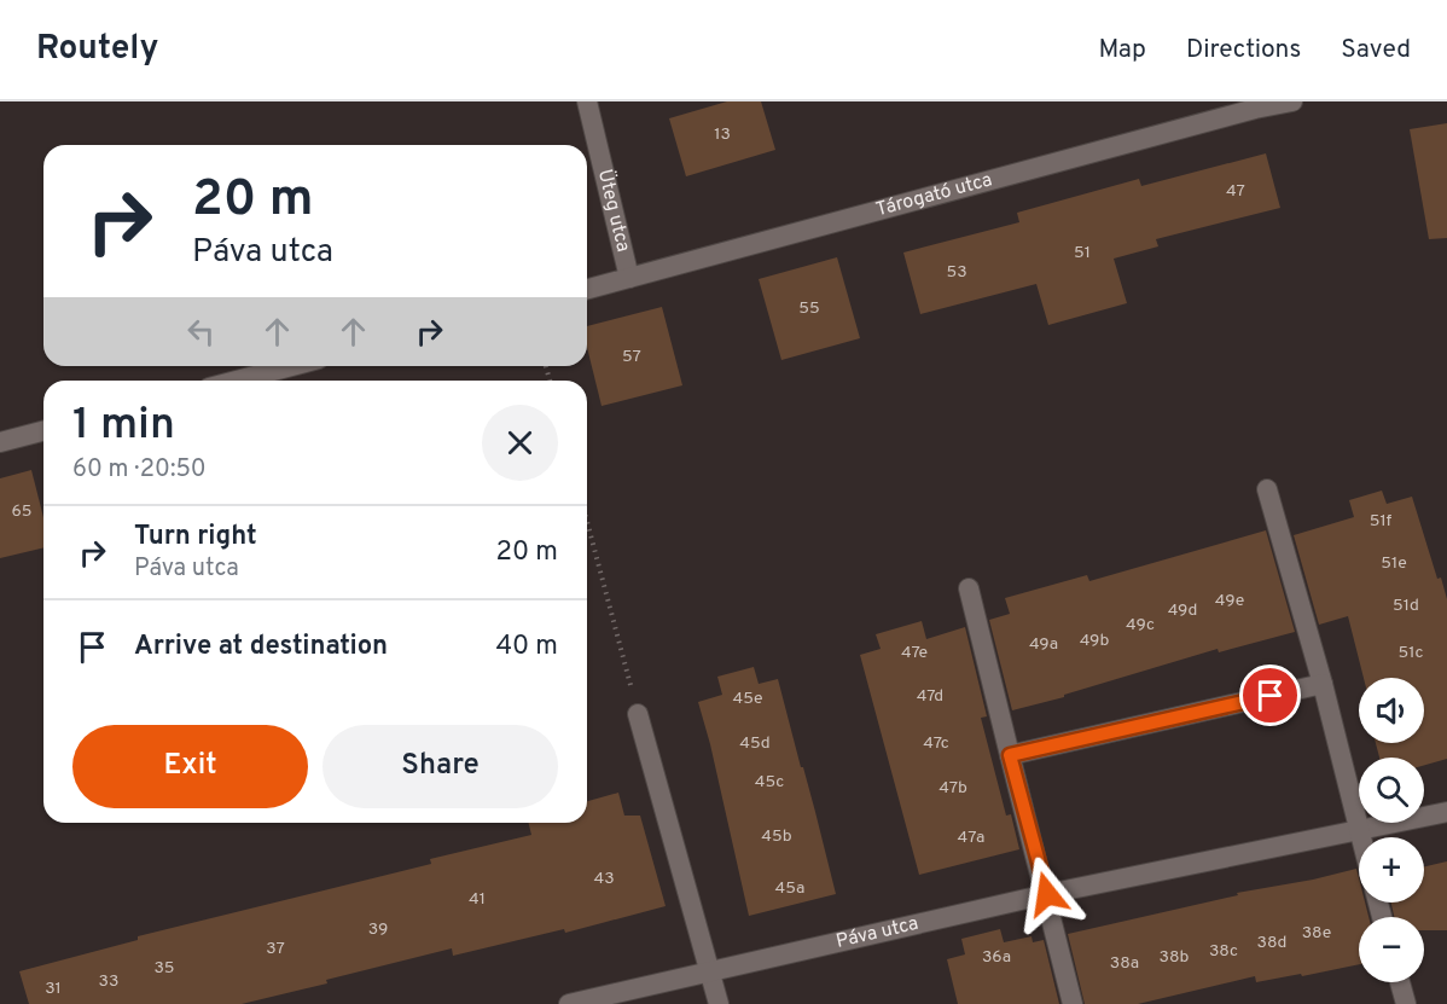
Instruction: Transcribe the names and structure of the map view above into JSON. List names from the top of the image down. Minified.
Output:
{"streets":{"street":["Tárogató utca","Üteg utca","Páva utca"]},"crossings":[["Tárogató utca","Üteg utca"]],"house_numbers":["13","47","51","53","55","57","65","51f","51e","49e","51d","49d","49c","49b","49a","47e","51c","47d","45e","45d","47c","45c","47b","45b","47a","43","45a","41","39","38e","38d","37","38c","36a","38b","38a","35","33","31"],"page":{"header":"Routely","nav":["Map","Directions","Saved"],"turn":["20 m","Páva utca"],"heading":["1 min","60 m · 20:50"],"list":[{"name":"Turn right","note":"Páva utca","value":"20 m"},{"name":"Arrive at destination","value":"40 m"}],"map_buttons":["+","−"],"buttons":["Exit","Share"]}}
